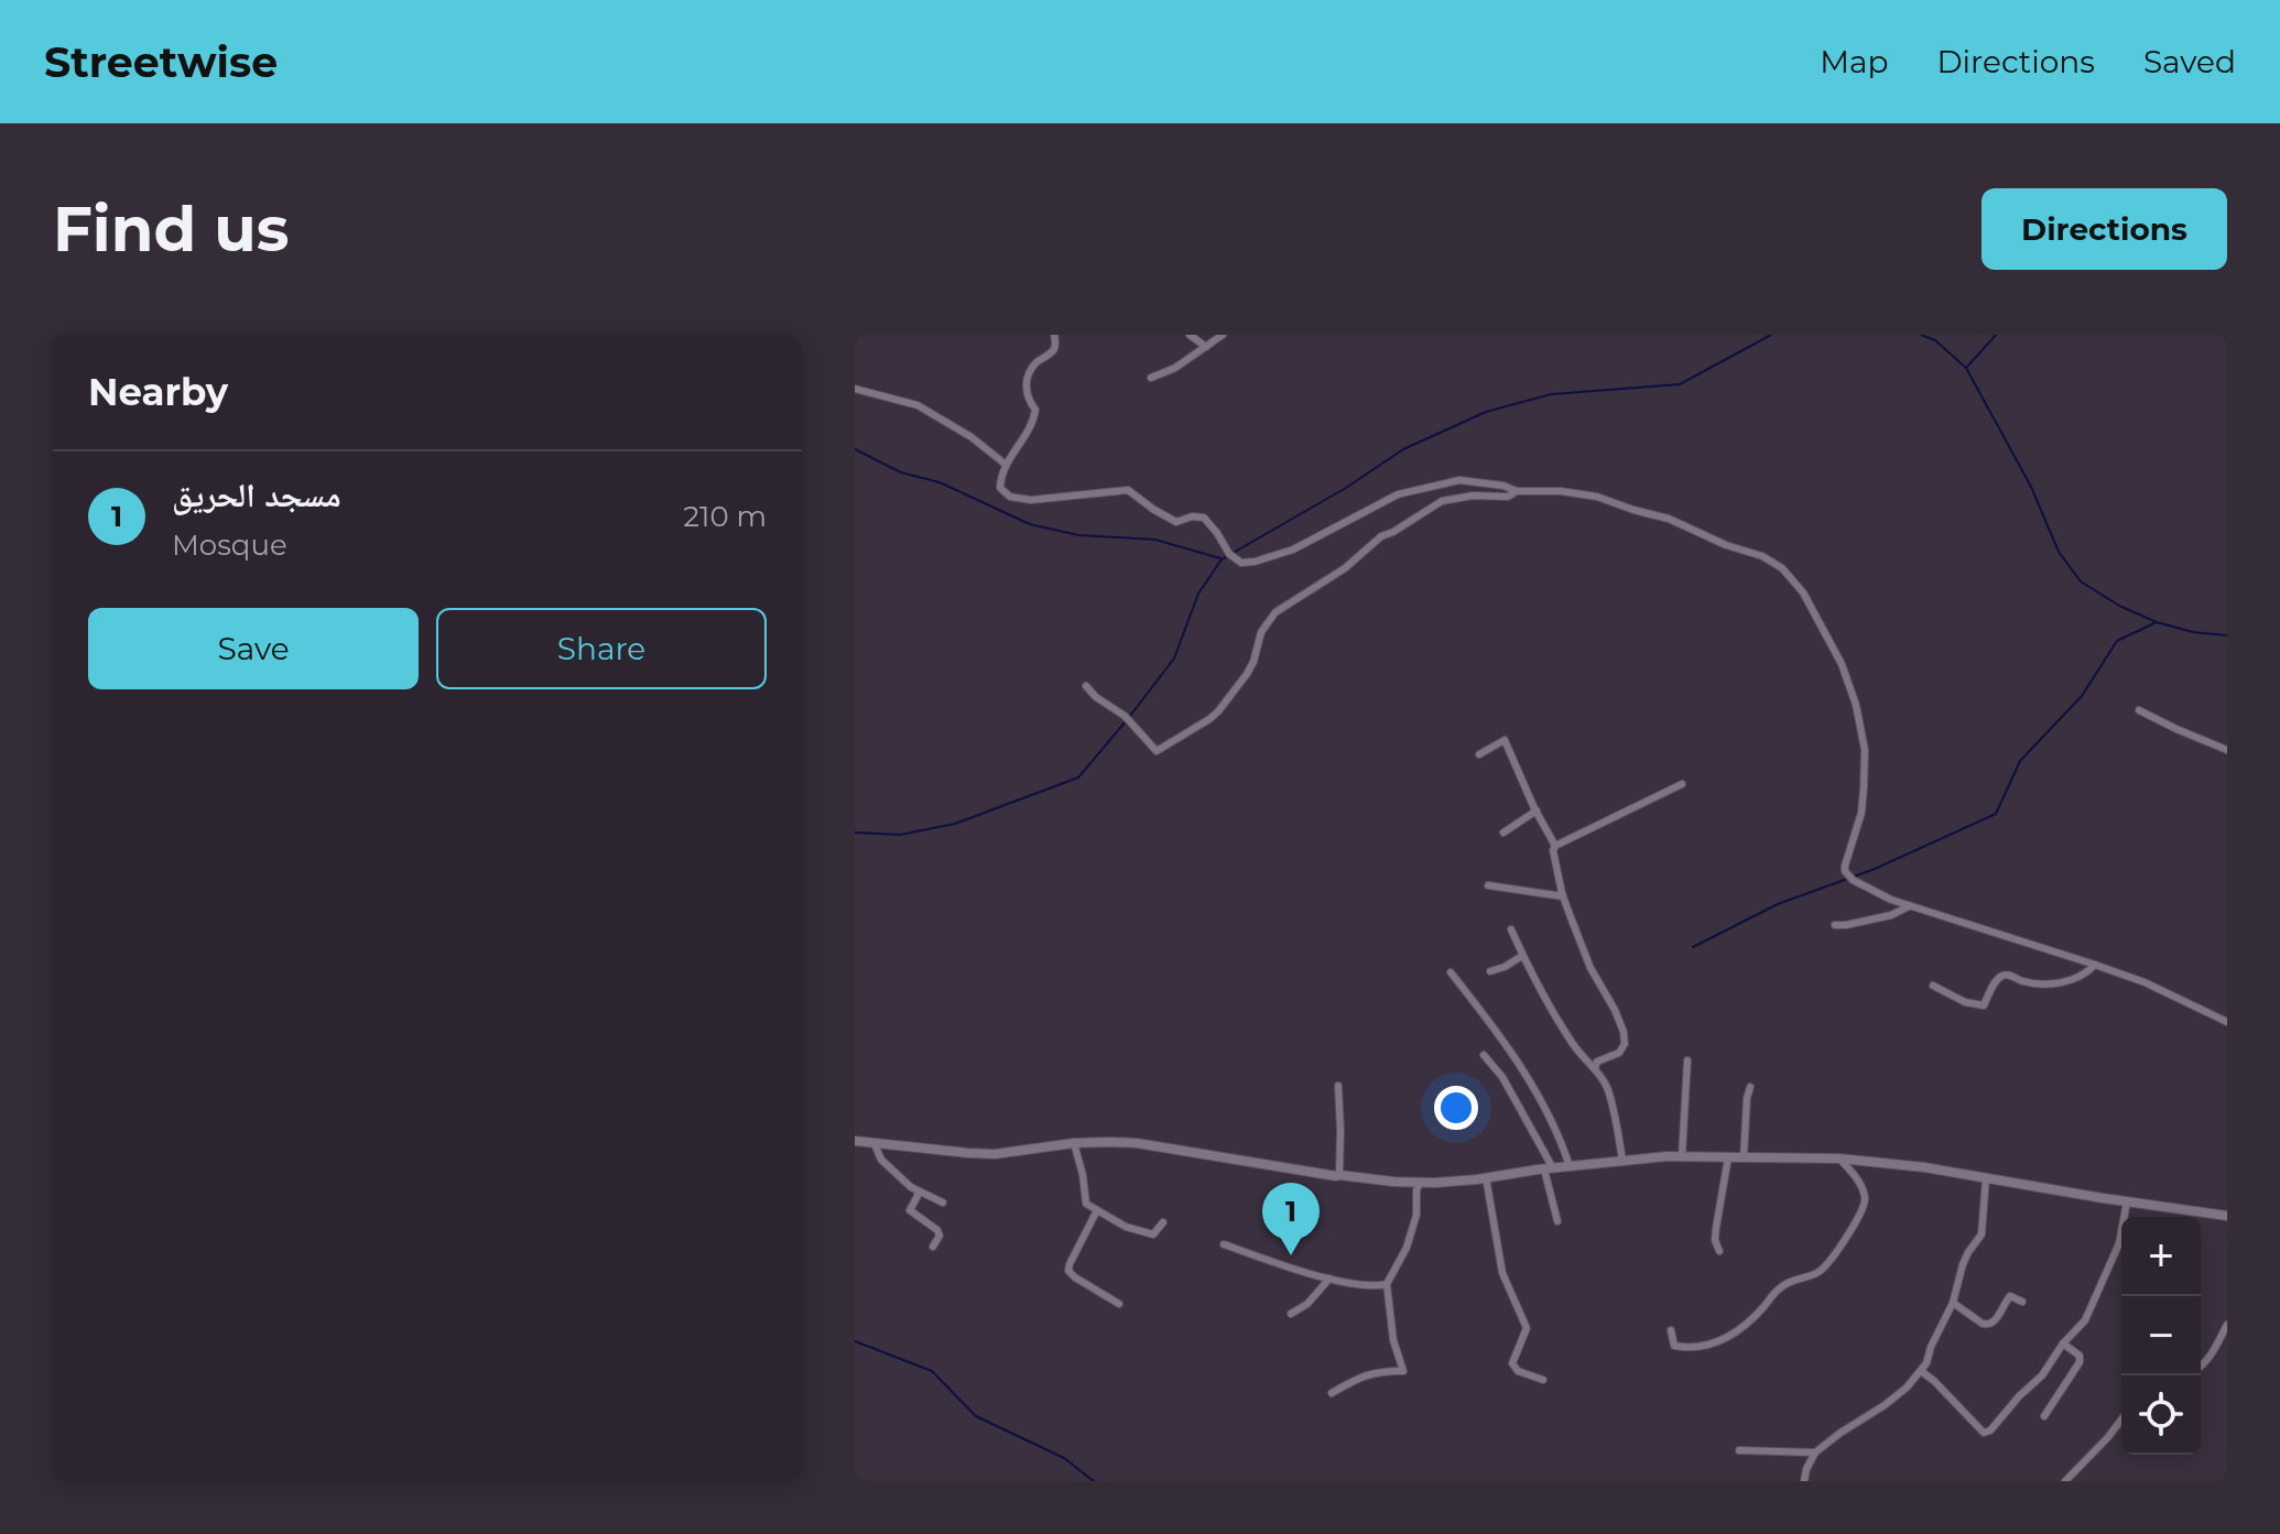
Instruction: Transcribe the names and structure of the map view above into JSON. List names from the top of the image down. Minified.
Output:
{"page":{"header":"Streetwise","nav":["Map","Directions","Saved"],"buttons":["Directions",["Save","Share"]],"title":"Find us","heading":"Nearby","list":[{"mark":"1","name":"مسجد الحريق","note":"Mosque","value":"210 m"}],"pins":"1","map_buttons":["+","−"]}}
